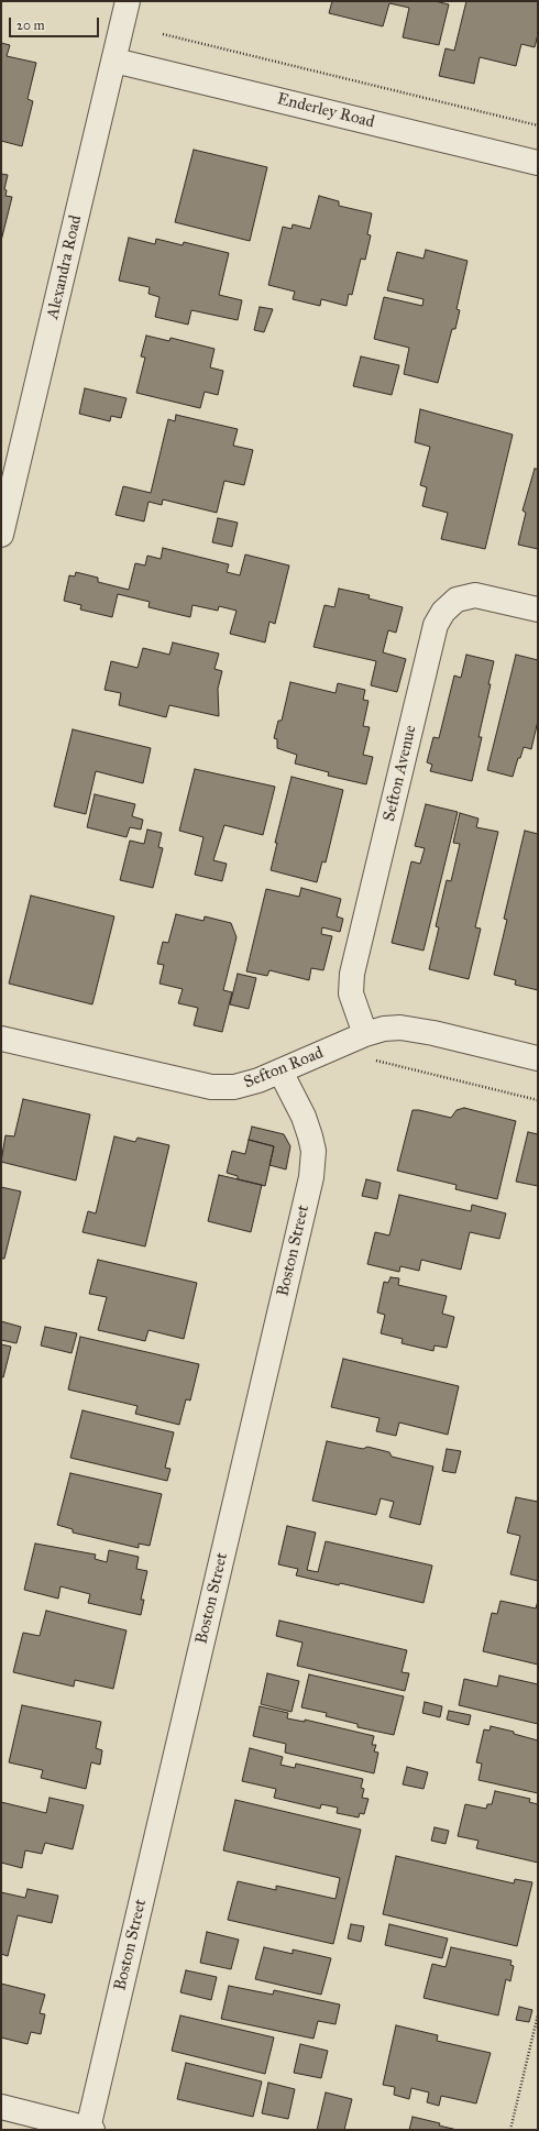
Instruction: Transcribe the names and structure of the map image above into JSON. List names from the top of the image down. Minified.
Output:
{"streets":{"street":["Enderley Road","Alexandra Road","Sefton Avenue","Sefton Road","Boston Street"]},"crossings":[["Enderley Road","Alexandra Road"],["Sefton Avenue","Sefton Road"],["Sefton Road","Boston Street"]],"scale_bar":"20 m"}
